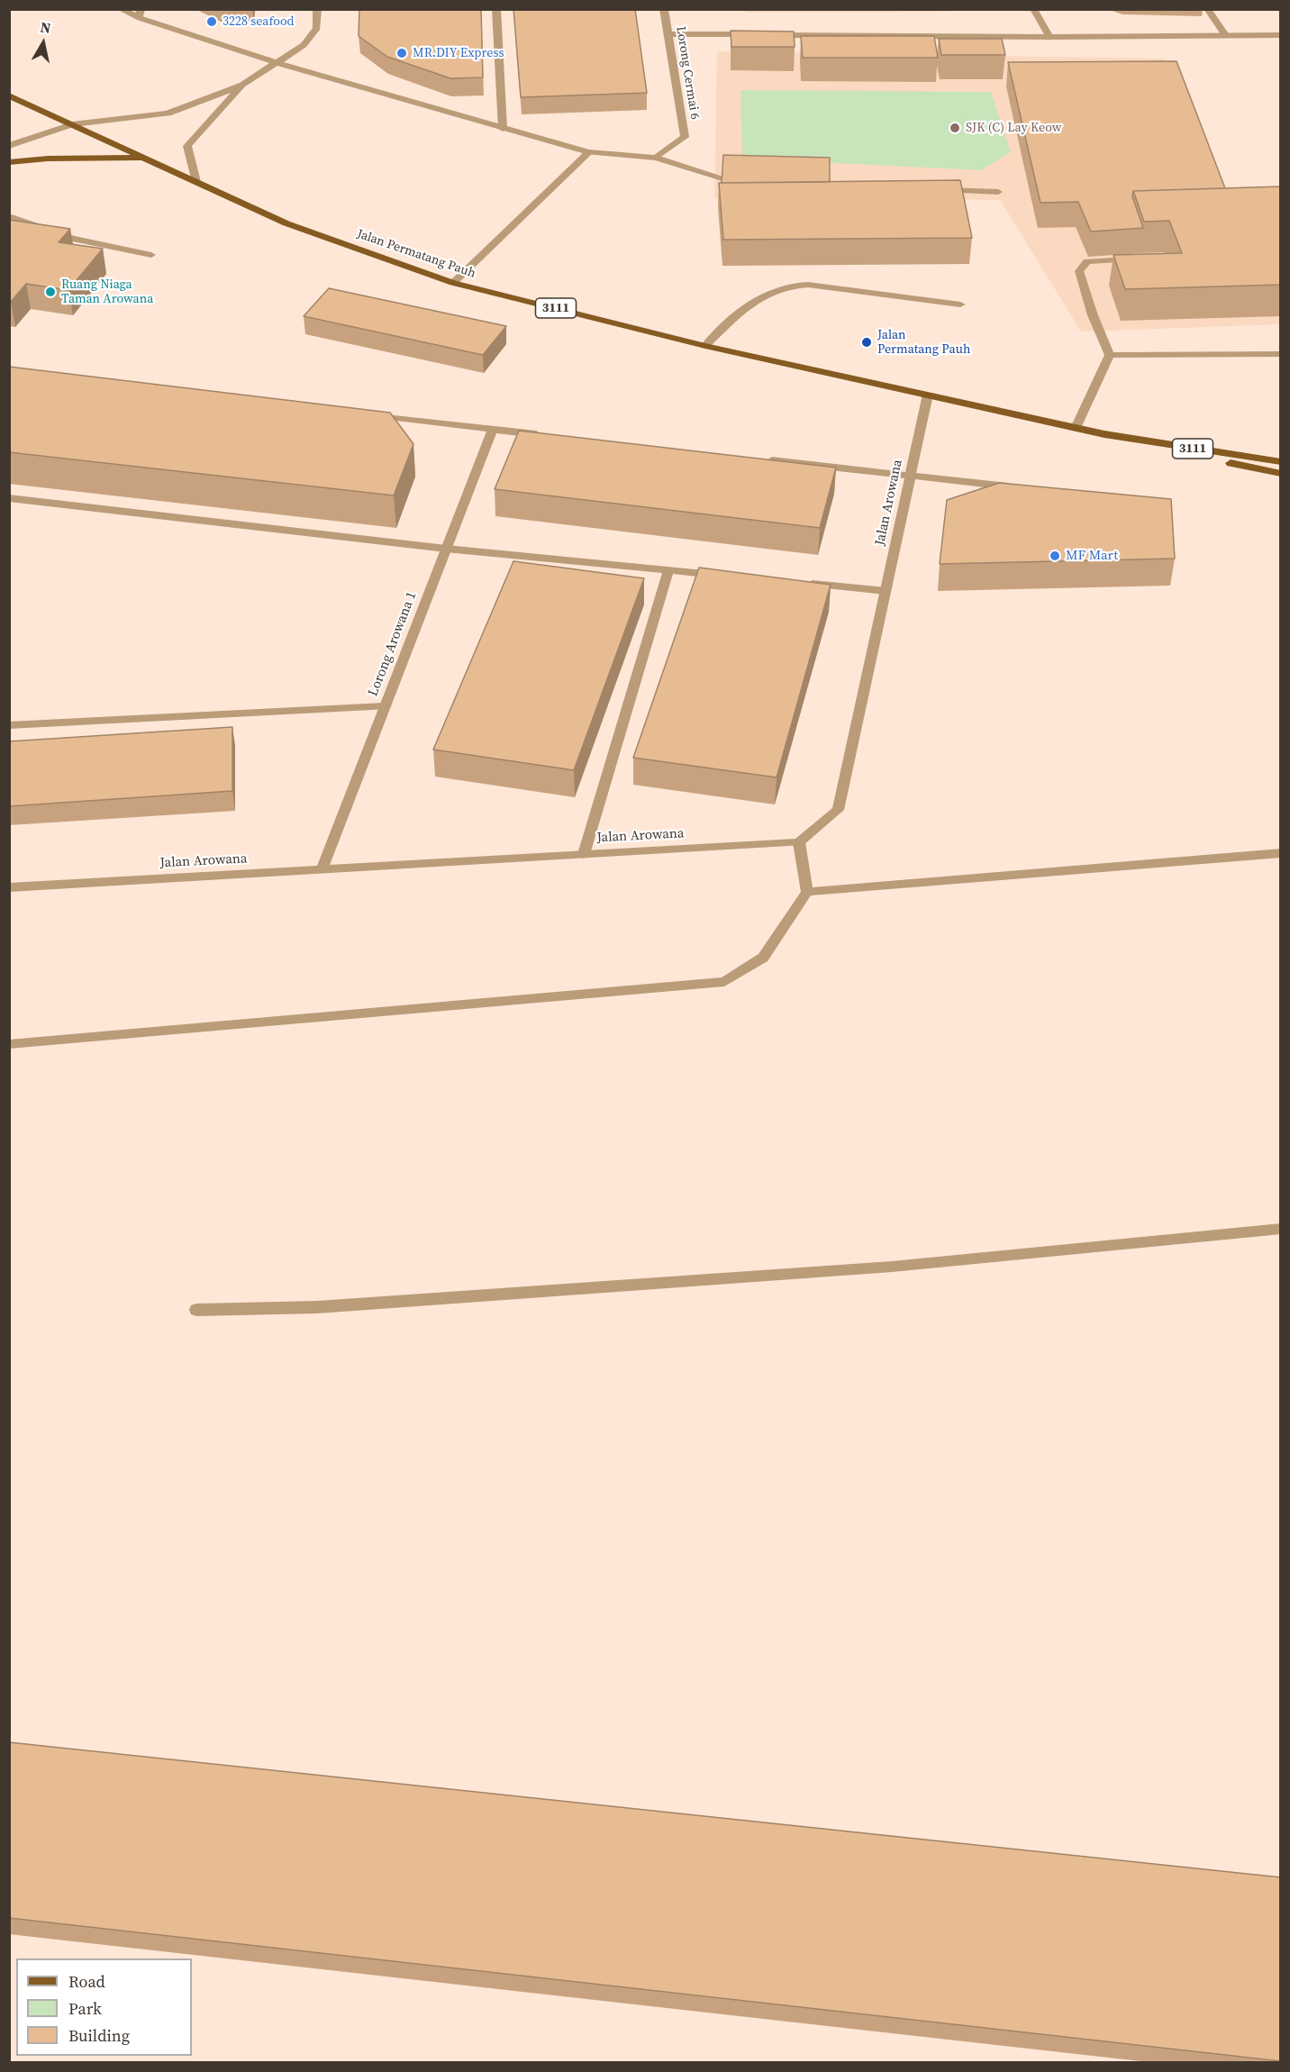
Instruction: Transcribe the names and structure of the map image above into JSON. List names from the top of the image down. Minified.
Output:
{"streets":{"main road":["Jalan Permatang Pauh","3111"],"street":["Lorong Cermai 6","Jalan Arowana","Lorong Arowana 1"]},"crossings":[["Jalan Permatang Pauh","Jalan Arowana"],["Jalan Arowana","Lorong Arowana 1"]],"places":["3228 seafood","MR.DIY Express","SJK (C) Lay Keow","Ruang Niaga Taman Arowana","Jalan Permatang Pauh","MF Mart"],"legend":["Road","Park","Building"],"north":"top"}
